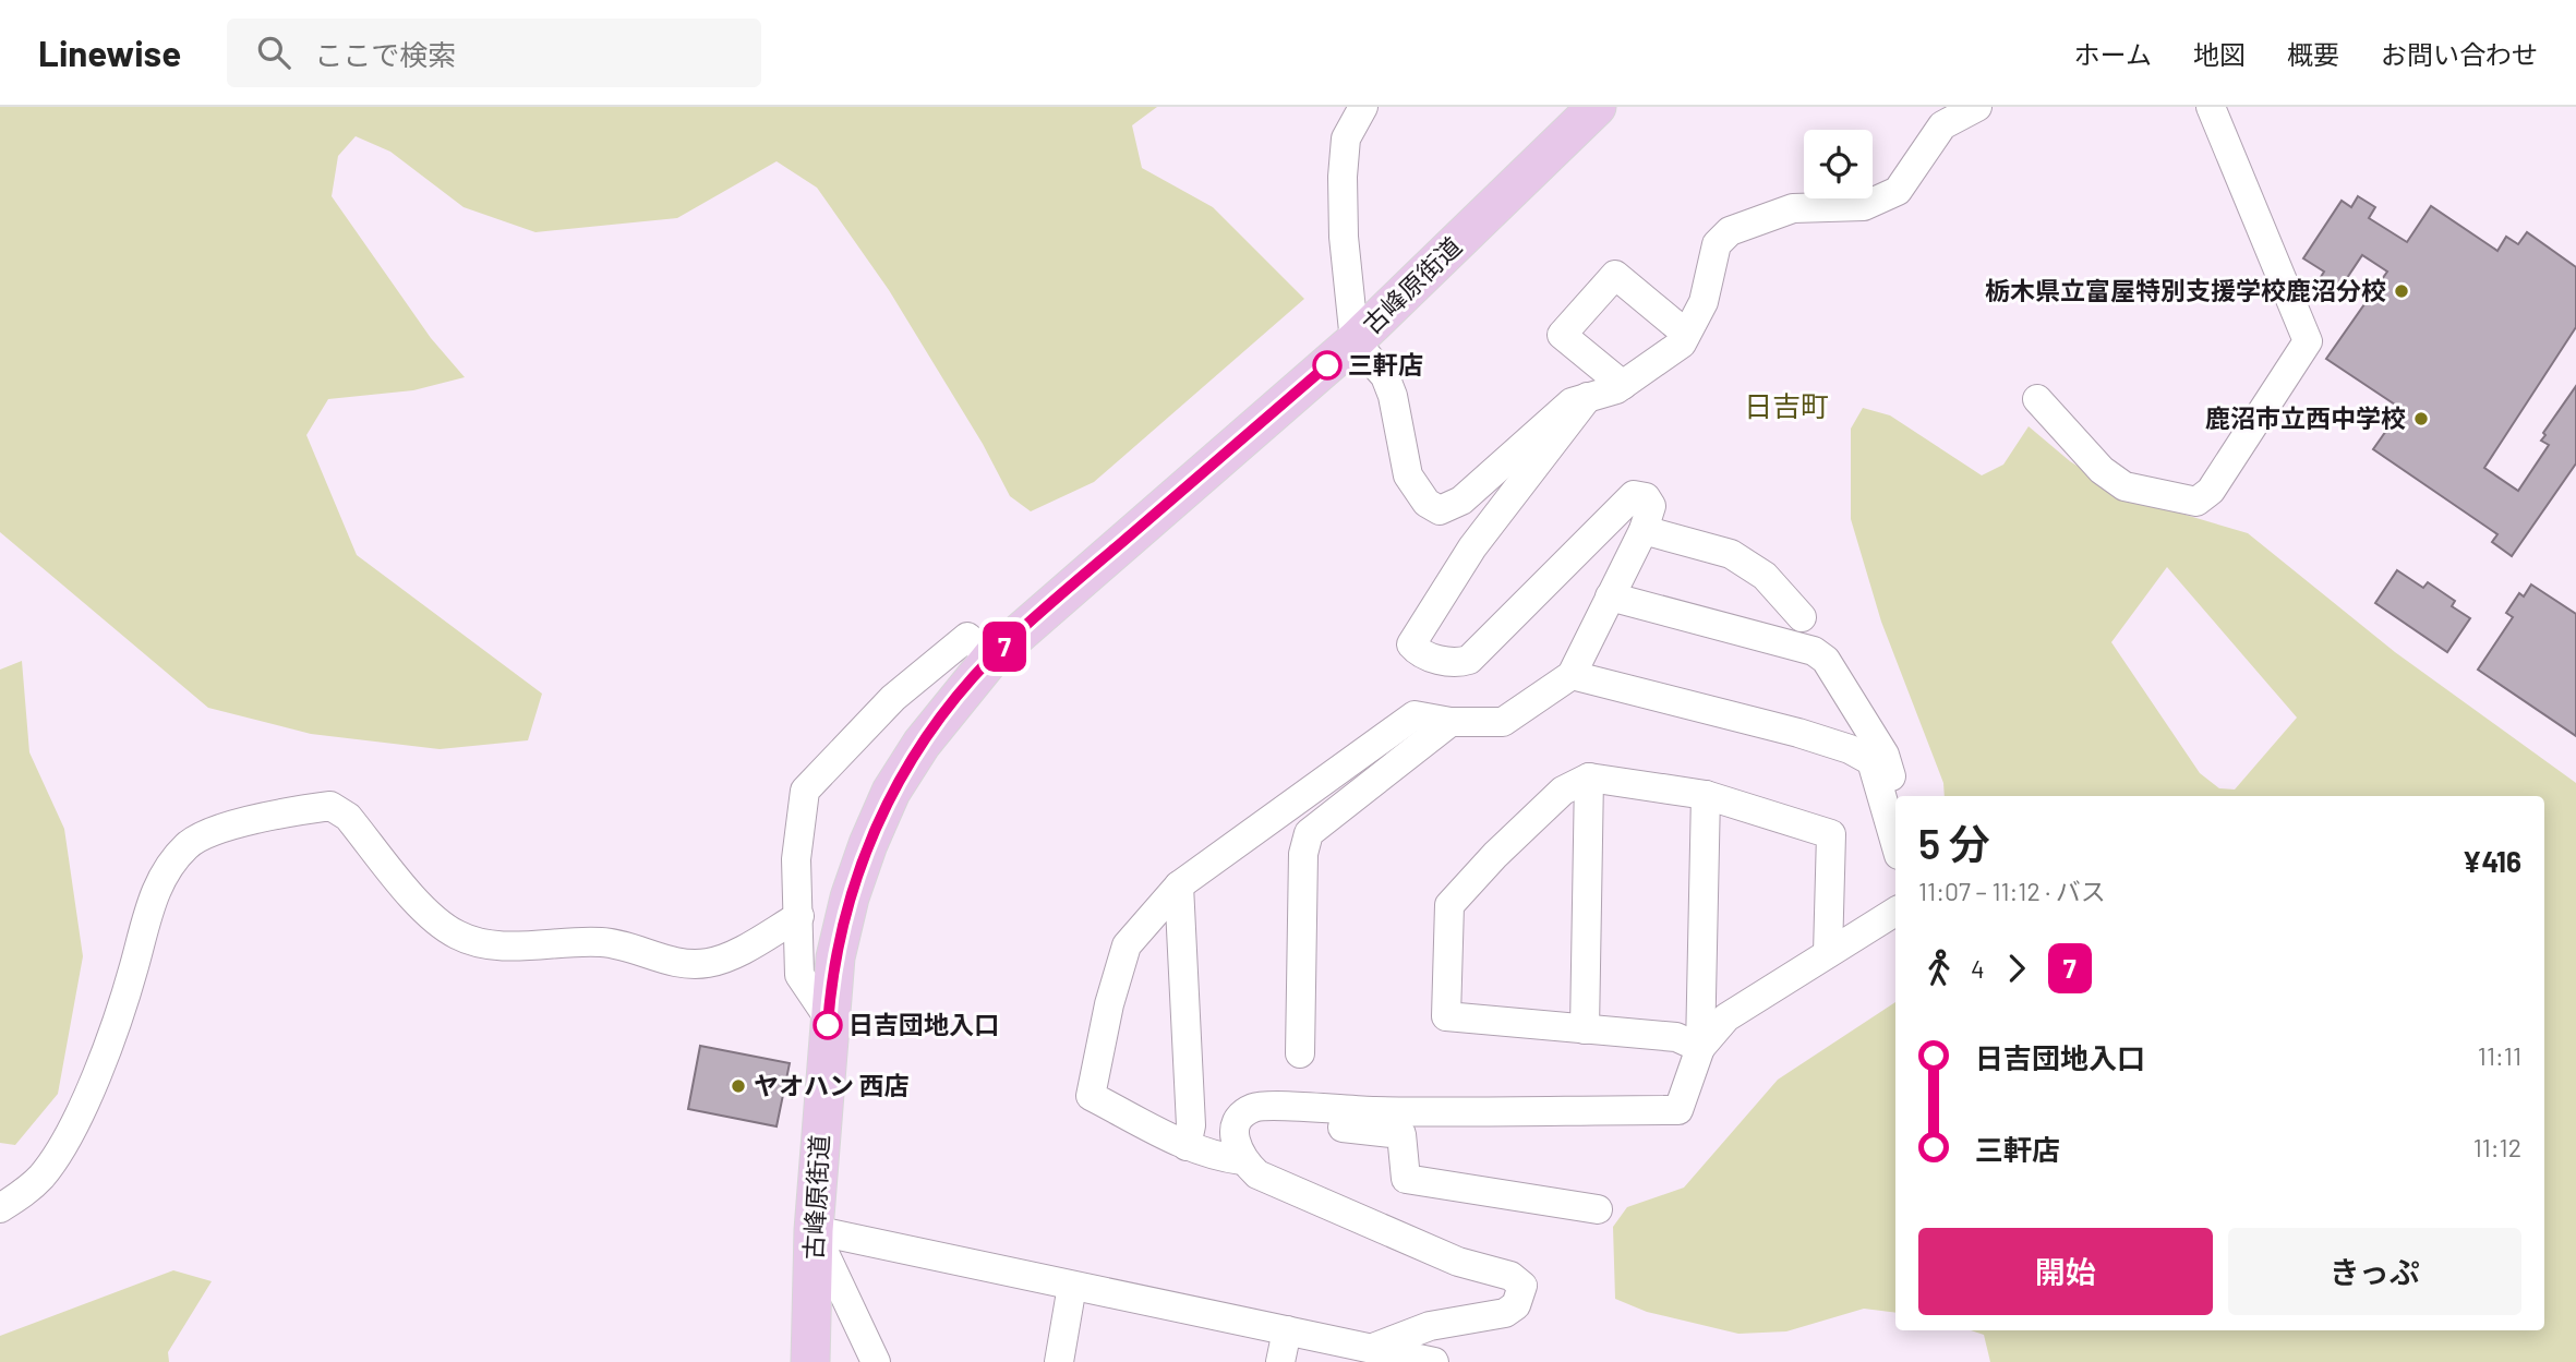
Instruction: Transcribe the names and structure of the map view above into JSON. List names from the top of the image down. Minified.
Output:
{"streets":{"main road":["古峰原街道"]},"districts":["日吉町"],"places":["栃木県立富屋特別支援学校鹿沼分校","三軒店","鹿沼市立西中学校","日吉団地入口","ヤオハン 西店"],"lines":["bus line 7"],"page":{"header":"Linewise","search":"ここで検索","nav":["ホーム","地図","概要","お問い合わせ"],"on_map":"7","heading":["5 分","11:07 – 11:12 · バス","¥416"],"legs":["4","7"],"list":[{"name":"日吉団地入口","value":"11:11"},{"name":"三軒店","value":"11:12"}],"buttons":["開始","きっぷ"]}}
